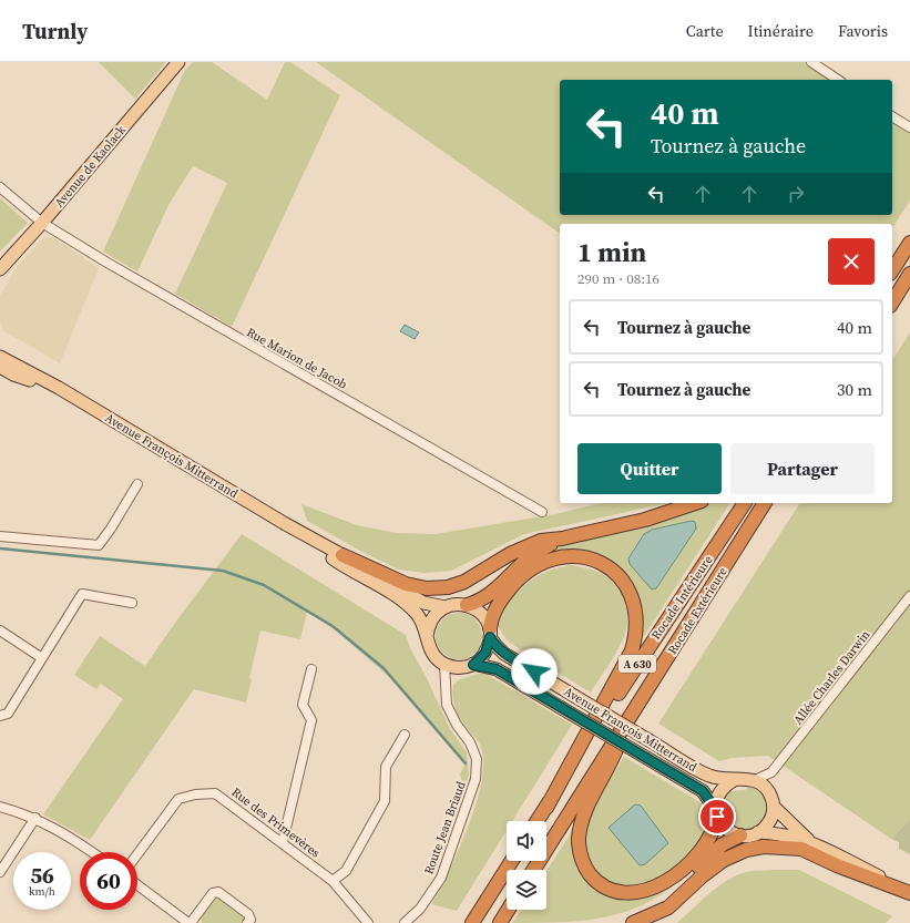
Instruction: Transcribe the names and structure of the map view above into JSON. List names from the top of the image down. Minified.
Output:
{"streets":{"highway":["Rocade Intérieure","Rocade Extérieure","A 630"],"main road":["Avenue de Kaolack","Avenue François Mitterrand"],"street":["Rue Marion de Jacob","Allée Charles Darwin","Rue des Primevères","Route Jean Briaud"]},"crossings":[["Avenue de Kaolack","Rue Marion de Jacob"],["Avenue François Mitterrand","Allée Charles Darwin"],["Avenue François Mitterrand","Route Jean Briaud"]],"page":{"header":"Turnly","nav":["Carte","Itinéraire","Favoris"],"turn":["40 m","Tournez à gauche"],"heading":["1 min","290 m · 08:16"],"list":[{"name":"Tournez à gauche","value":"40 m"},{"name":"Tournez à gauche","value":"30 m"}],"buttons":["Quitter","Partager"],"speed":"56 km/h","limit":"60"}}
